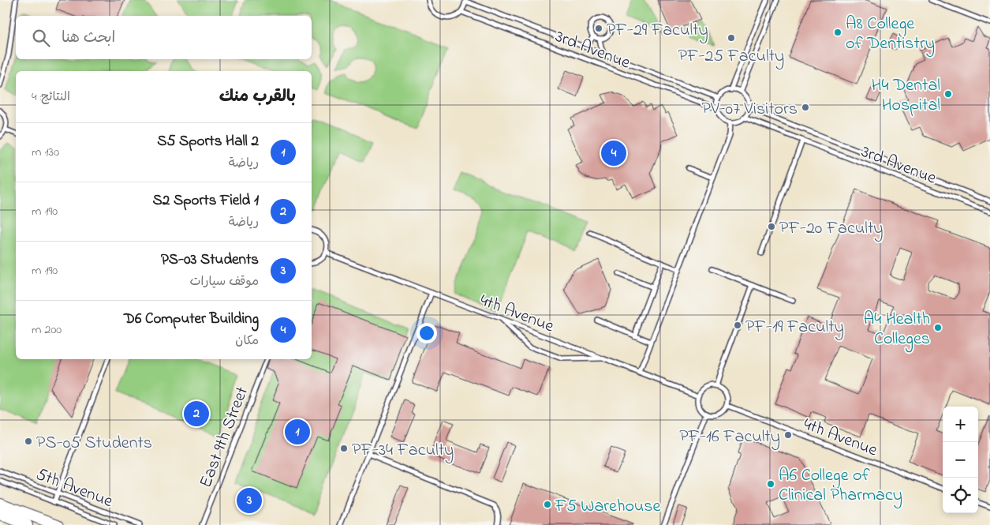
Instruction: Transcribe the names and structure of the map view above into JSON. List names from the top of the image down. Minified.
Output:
{"streets":{"lane":["3rd Avenue","4th Avenue","East 9th Street","5th Avenue"]},"places":["PF-29 Faculty","A8 College of Dentistry","PF-25 Faculty","H4 Dental Hospital","PV-07 Visitors","PF-20 Faculty","PF-19 Faculty","A4 Health Colleges","PF-16 Faculty","PS-05 Students","PF-34 Faculty","A6 College of Clinical Pharmacy","F5 Warehouse"],"page":{"search":"ابحث هنا","heading":["بالقرب منك","النتائج: 4"],"list":[{"mark":"1","name":"S5 Sports Hall 2","note":"رياضة","value":"130 m"},{"mark":"2","name":"S2 Sports Field 1","note":"رياضة","value":"190 m"},{"mark":"3","name":"PS-03 Students","note":"موقف سيارات","value":"190 m"},{"mark":"4","name":"D6 Computer Building","note":"مكان","value":"200 m"}],"pins":["4","2","1","3"],"map_buttons":["+","−"]}}
